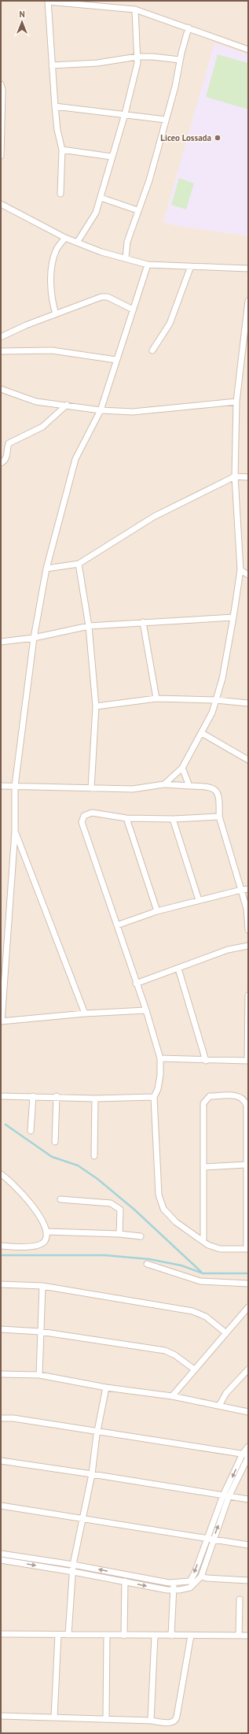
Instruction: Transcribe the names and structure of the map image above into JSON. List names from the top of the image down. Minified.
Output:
{"places":["Liceo Lossada"],"north":"top"}
